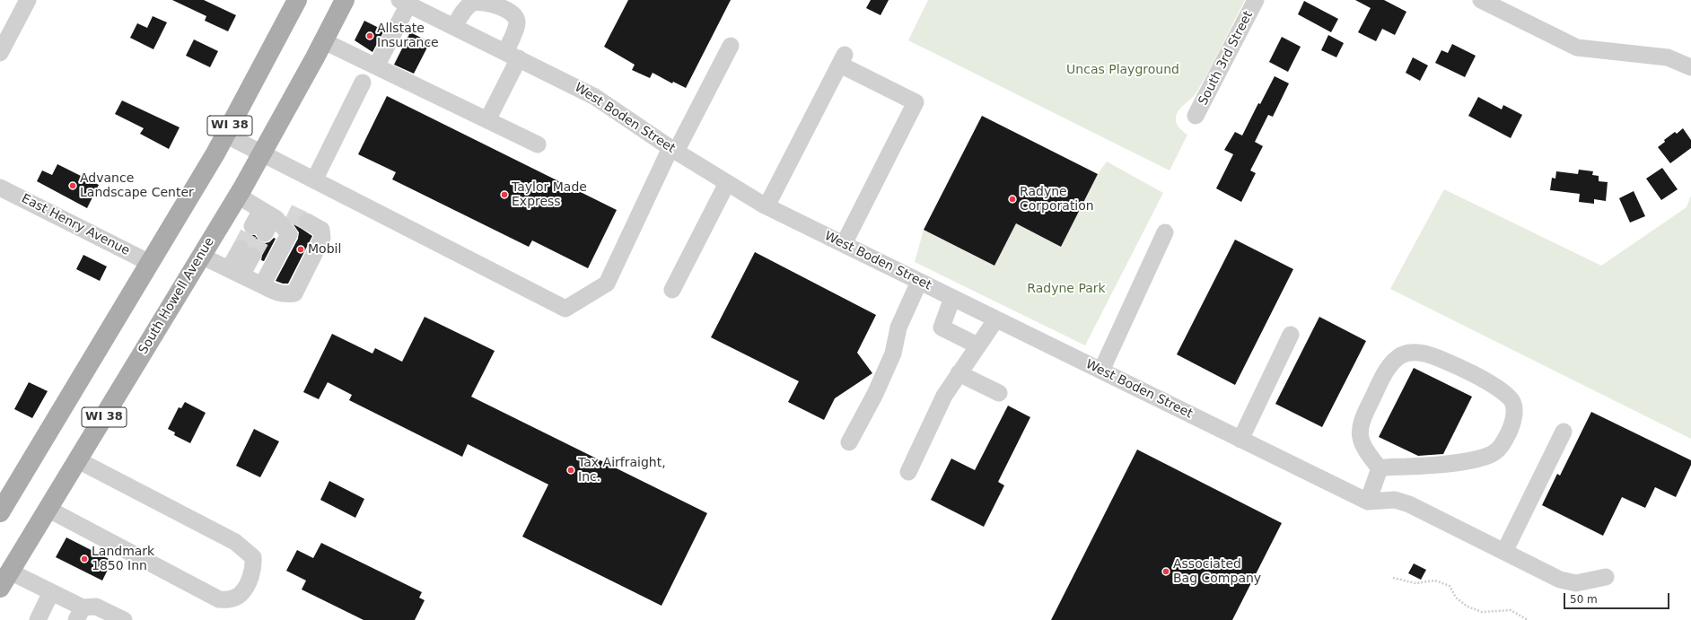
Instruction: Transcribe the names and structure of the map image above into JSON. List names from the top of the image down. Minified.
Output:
{"streets":{"main road":["WI 38","South Howell Avenue"],"street":["South 3rd Street","West Boden Street","East Henry Avenue"]},"crossings":[["WI 38","East Henry Avenue"]],"parks":["Uncas Playground","Radyne Park"],"places":["Allstate Insurance","Advance Landscape Center","Taylor Made Express","Radyne Corporation","Mobil","Tax Airfraight, Inc.","Landmark 1850 Inn","Associated Bag Company"],"scale_bar":"50 m"}
